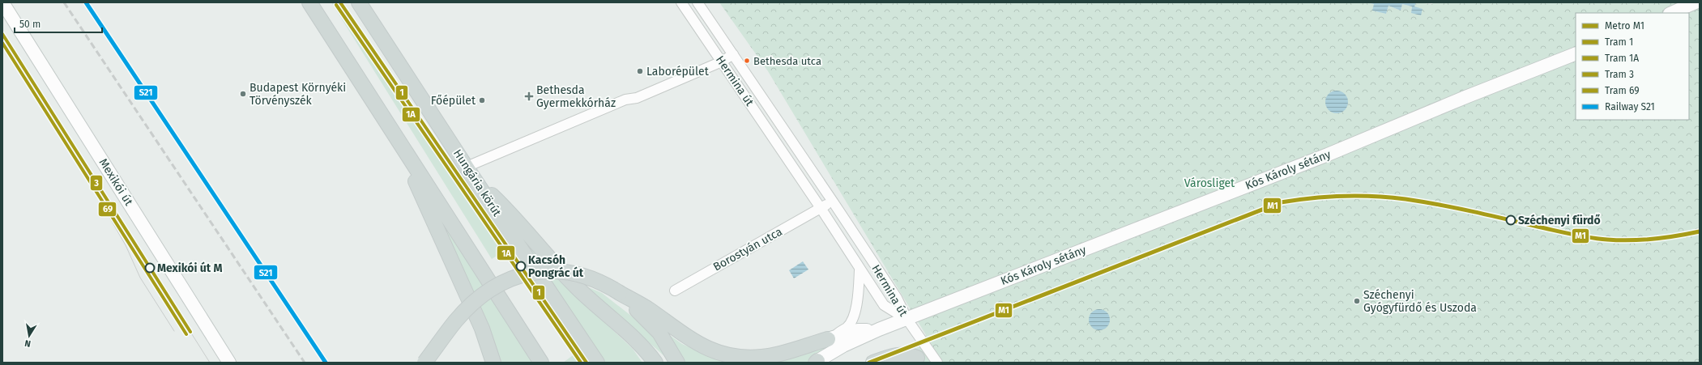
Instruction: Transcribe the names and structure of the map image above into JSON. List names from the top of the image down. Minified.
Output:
{"streets":{"main road":["Hungária körút"],"street":["Hermina út","Kós Károly sétány","Mexikói út","Borostyán utca"]},"crossings":[["Hermina út","Kós Károly sétány"],["Hermina út","Borostyán utca"]],"parks":["Városliget"],"places":{"other":["Bethesda utca","Laborépület","Budapest Környéki Törvényszék","Főépület","Széchenyi fürdő","Kacsóh Pongrác út","Mexikói út M","Széchenyi Gyógyfürdő és Uszoda"],"health":["Bethesda Gyermekkórház"]},"lines":["tram line 1","rail line S21","tram line 1A","tram line 3","tram line 69","metro line M1"],"legend":["Metro M1","Tram 1","Tram 1A","Tram 3","Tram 69","Railway S21"],"scale_bar":"50 m","north":"bottom"}
